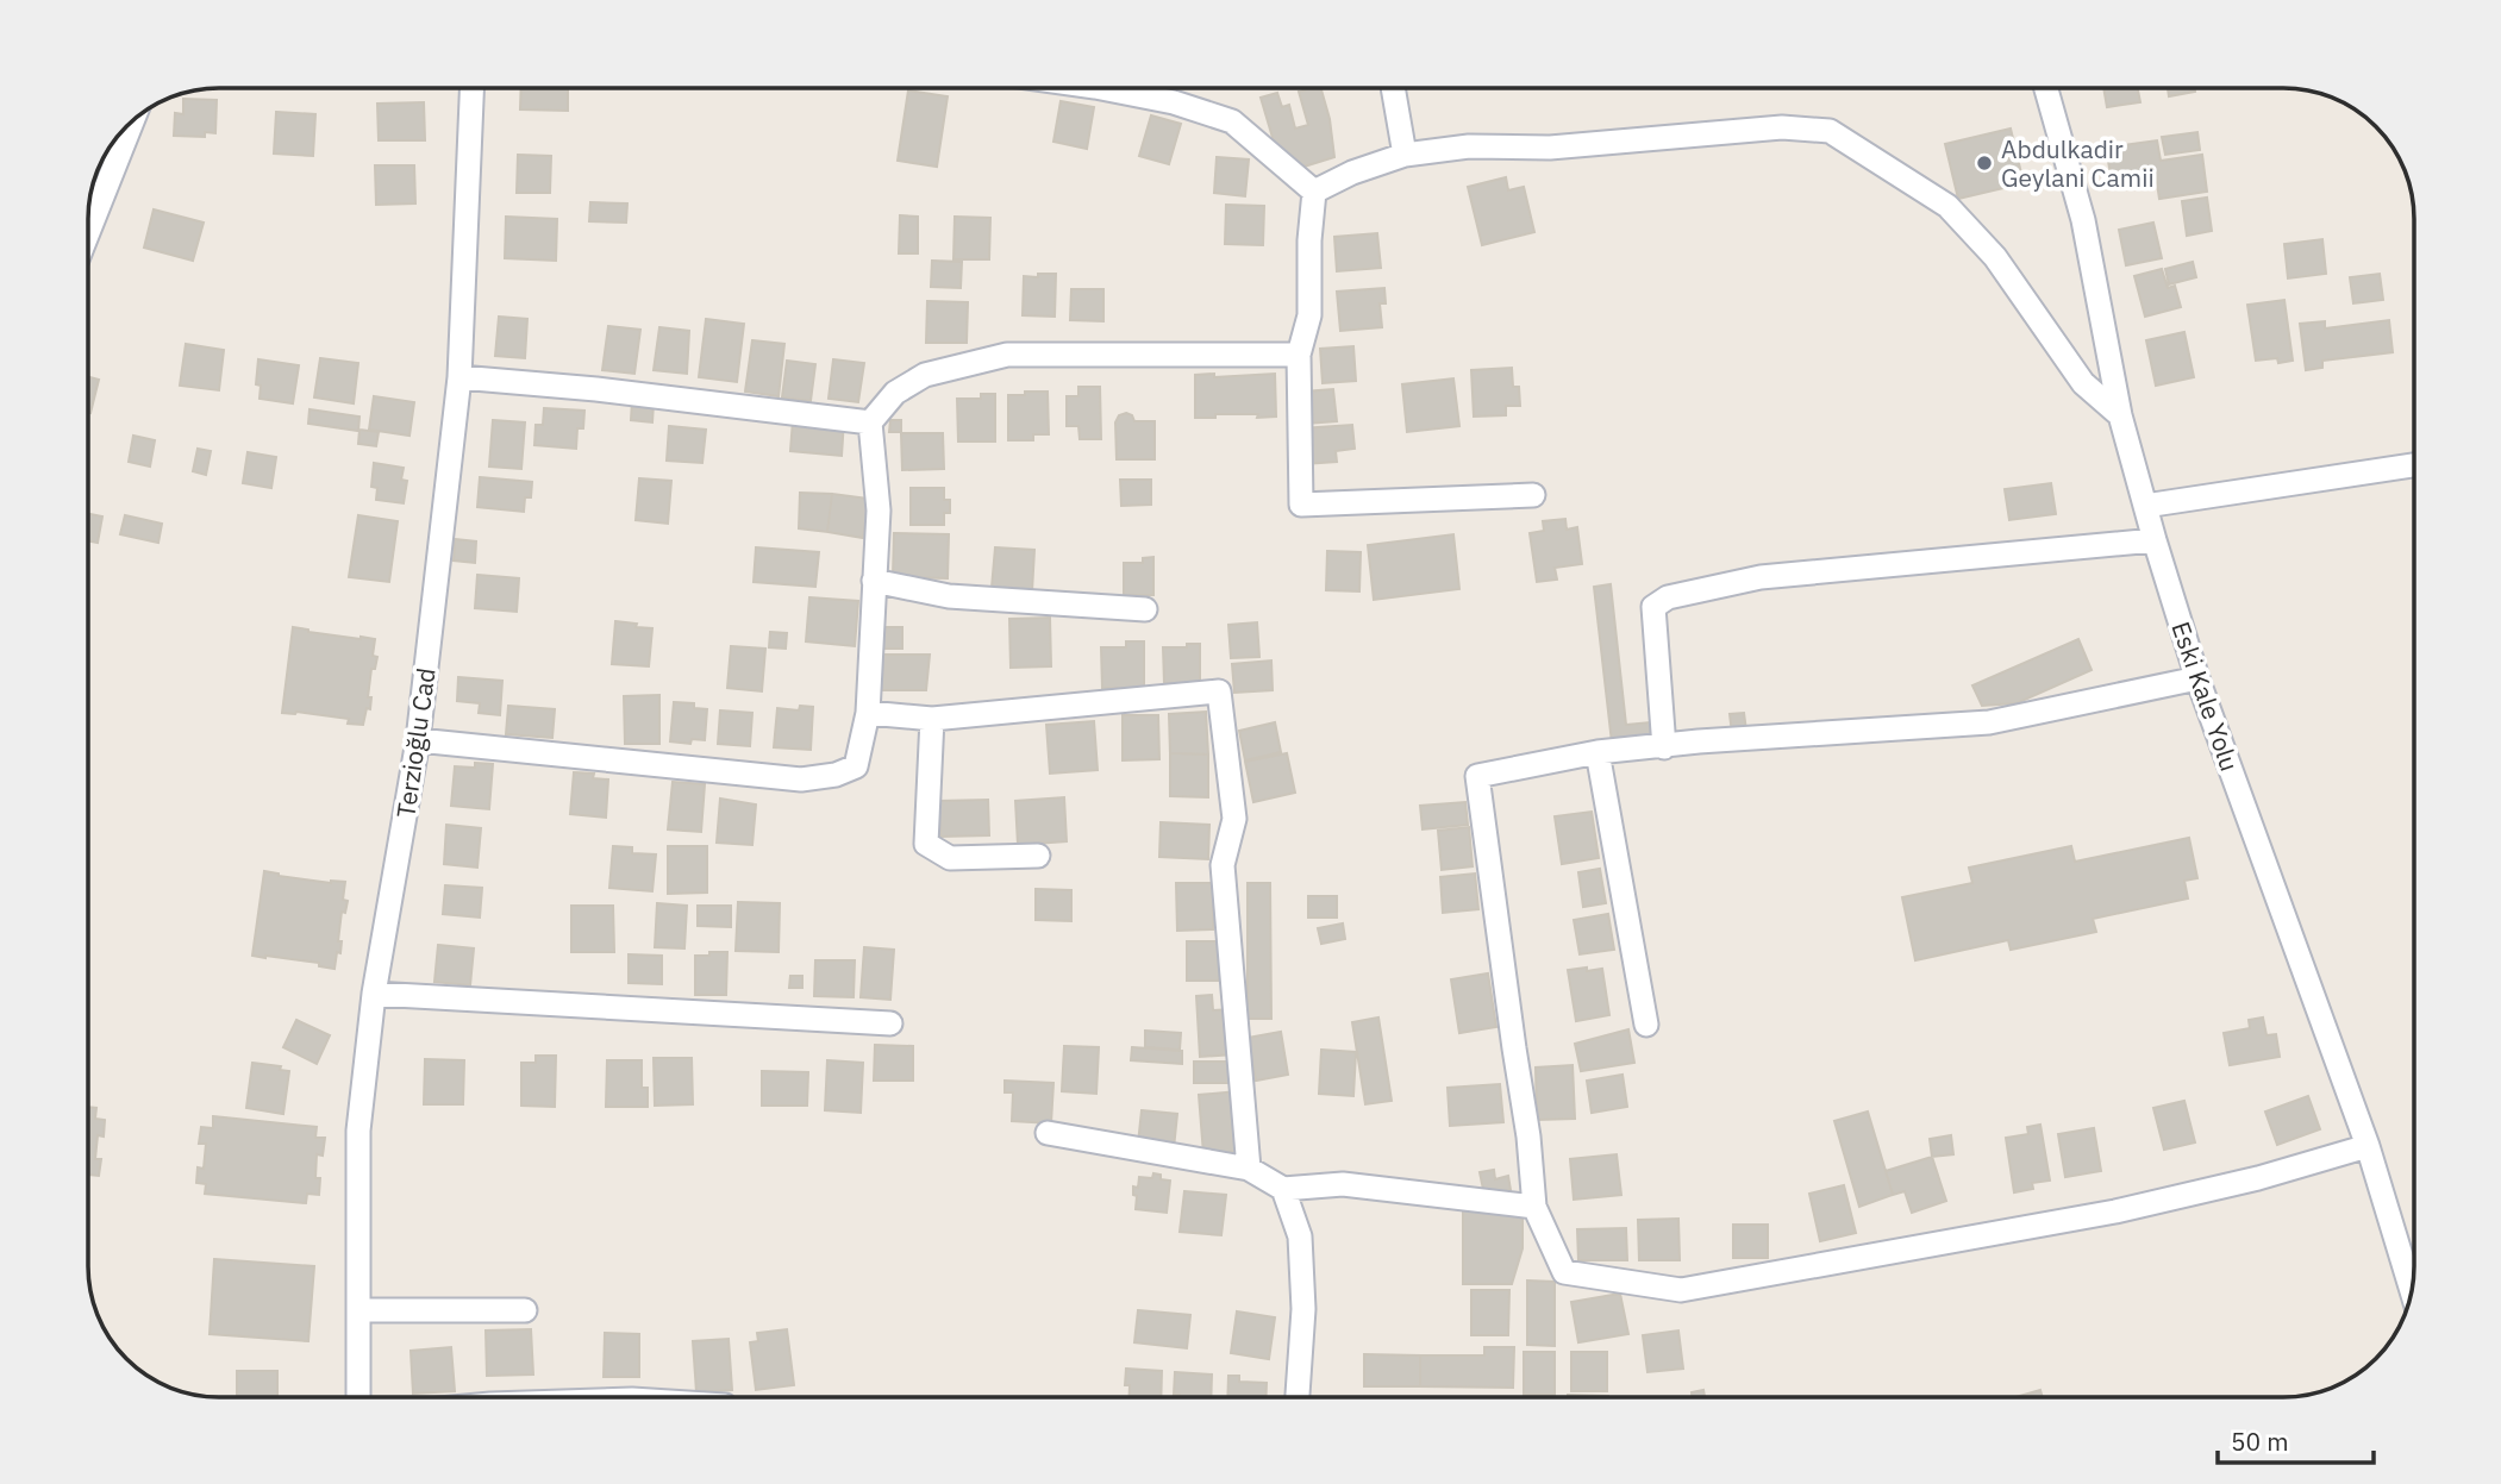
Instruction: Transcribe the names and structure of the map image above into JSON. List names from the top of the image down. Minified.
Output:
{"streets":{"street":["Eski Kale Yolu","Terzioğlu Cad"]},"places":["Abdulkadir Geylani Camii"],"scale_bar":"50 m"}
